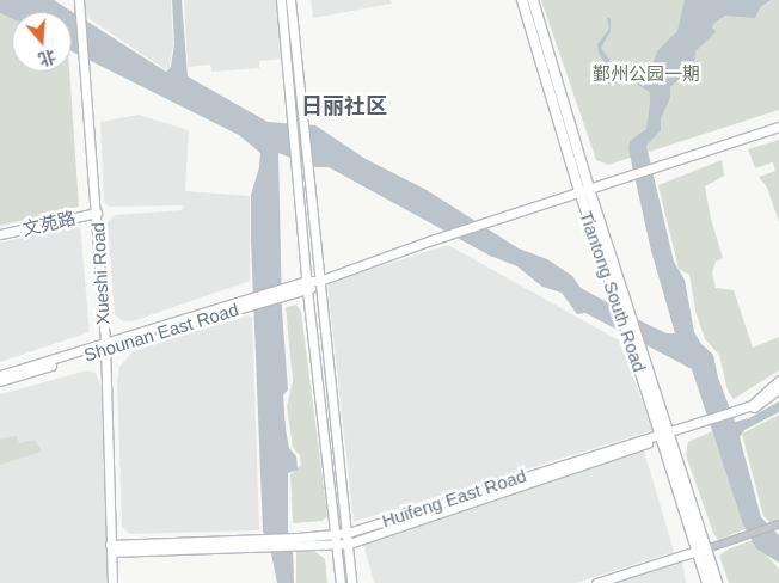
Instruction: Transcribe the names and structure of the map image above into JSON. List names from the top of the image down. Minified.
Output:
{"streets":{"main road":["文苑路","Xueshi Road","Tiantong South Road","Shounan East Road","Huifeng East Road"]},"crossings":[["文苑路","Xueshi Road"],["Xueshi Road","Shounan East Road"],["Xueshi Road","Huifeng East Road"],["Tiantong South Road","Huifeng East Road"]],"districts":["日丽社区"],"parks":["鄞州公园一期"],"north":"bottom"}
